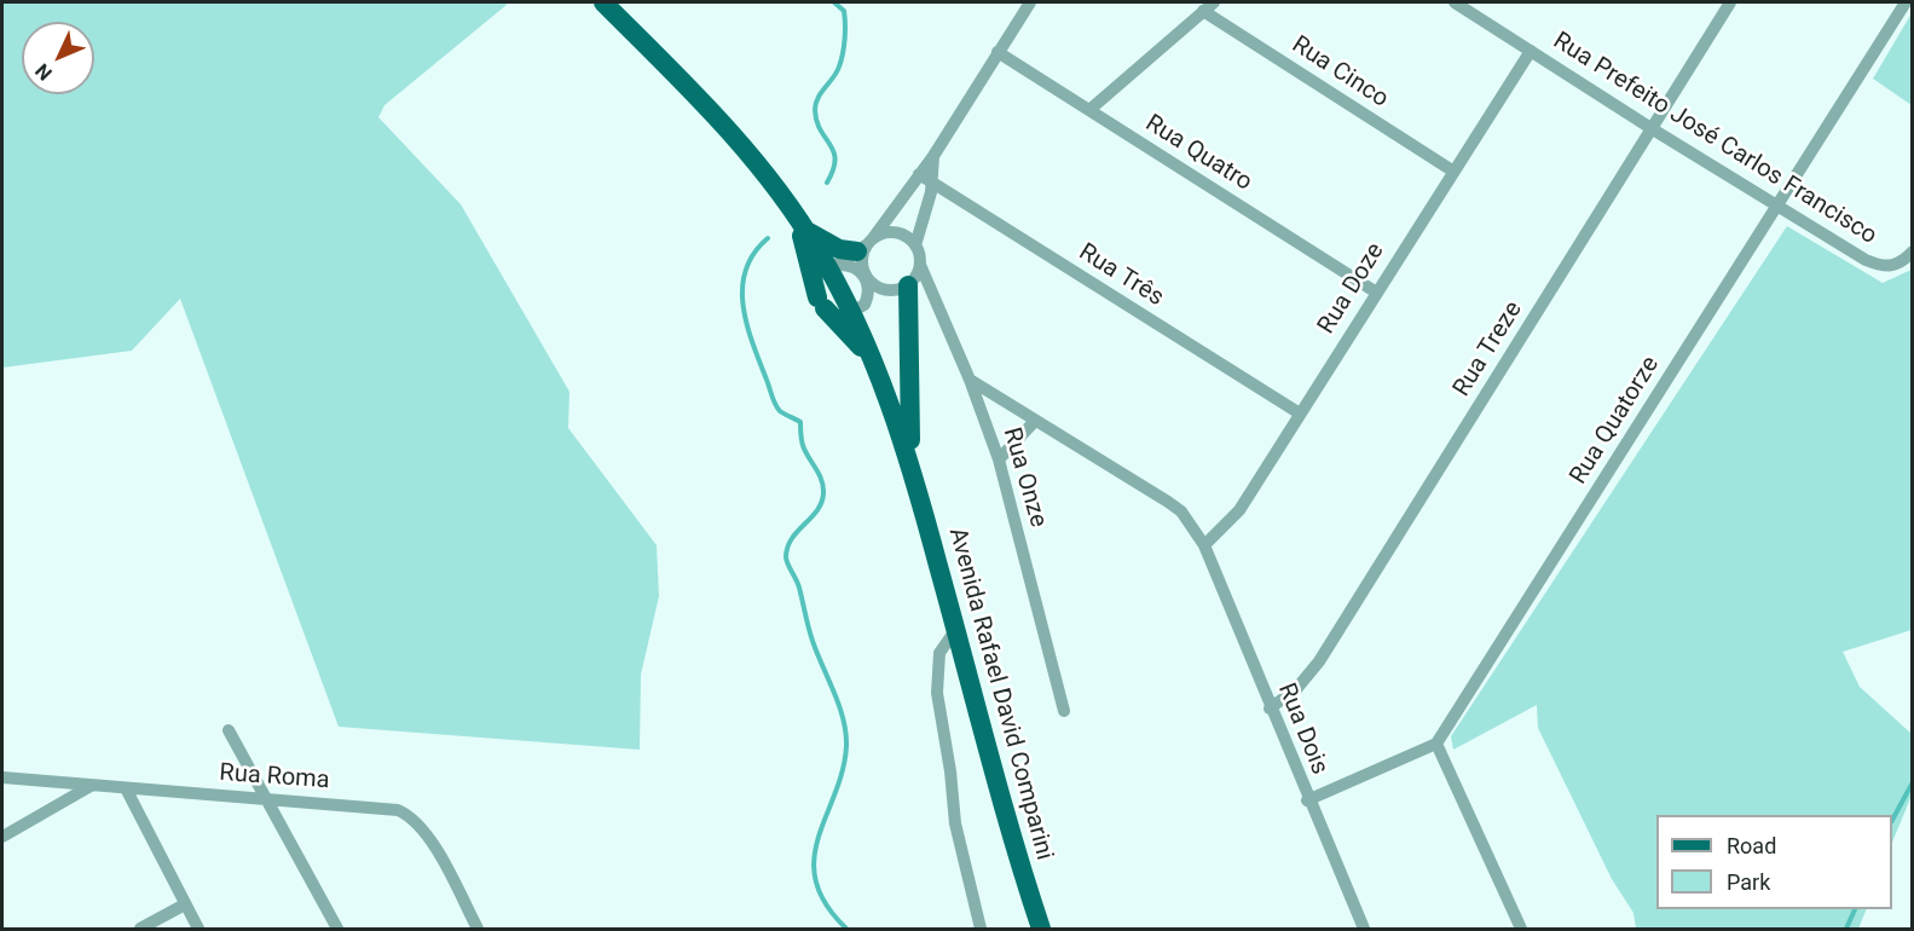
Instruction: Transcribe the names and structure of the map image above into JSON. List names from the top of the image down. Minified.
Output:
{"streets":{"main road":["Avenida Rafael David Comparini"],"street":["Rua Cinco","Rua Prefeito José Carlos Francisco","Rua Quatro","Rua Três","Rua Doze","Rua Treze","Rua Quatorze","Rua Onze","Rua Dois","Rua Roma"]},"crossings":[["Rua Cinco","Rua Doze"],["Rua Prefeito José Carlos Francisco","Rua Doze"],["Rua Prefeito José Carlos Francisco","Rua Treze"],["Rua Prefeito José Carlos Francisco","Rua Quatorze"],["Rua Quatro","Rua Doze"],["Rua Três","Rua Doze"],["Rua Doze","Rua Dois"],["Rua Treze","Rua Dois"],["Rua Onze","Rua Dois"]],"legend":["Road","Park"],"north":"bottom left"}
